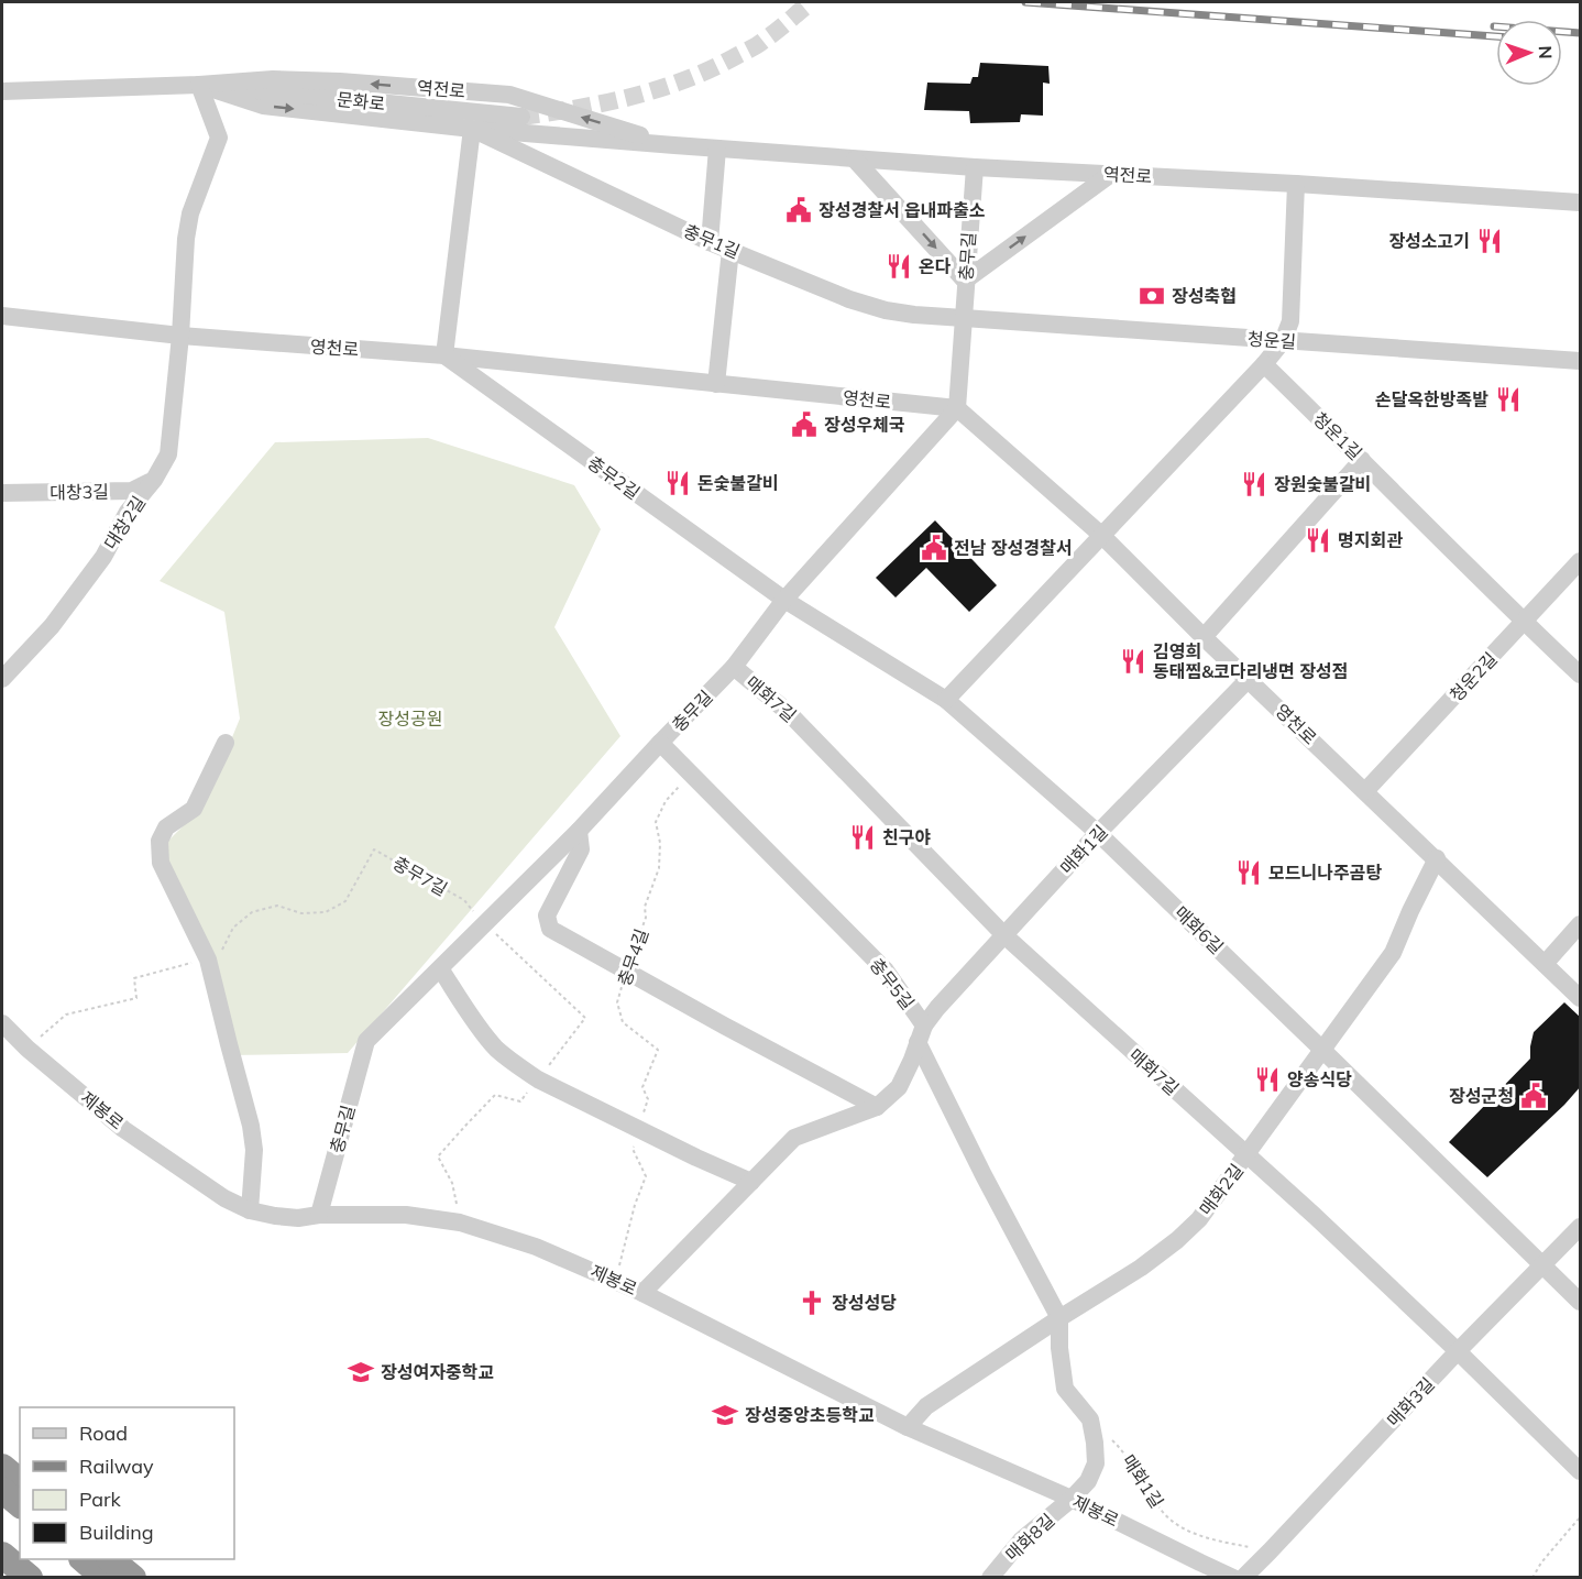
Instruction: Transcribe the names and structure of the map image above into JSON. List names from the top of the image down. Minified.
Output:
{"streets":{"street":["역전로","문화로","충무1길","충무길","청운길","영천로","청운1길","충무2길","대창3길","대창2길","청운2길","매화7길","매화1길","매화6길","충무5길","제봉로","매화2길","매화3길","매화8길"],"path":["충무7길","충무4길"]},"crossings":[["역전로","문화로"],["역전로","충무1길"],["역전로","충무길"],["역전로","대창2길"],["문화로","대창2길"],["충무1길","충무길"],["충무1길","청운길"],["충무길","청운길"],["충무길","영천로"],["충무길","충무2길"],["충무길","매화7길"],["충무길","충무7길"],["충무길","매화6길"],["충무길","충무5길"],["충무길","제봉로"],["영천로","충무2길"],["영천로","대창2길"],["영천로","청운2길"],["영천로","매화1길"],["영천로","매화2길"],["청운1길","청운2길"],["충무2길","매화6길"],["대창3길","대창2길"],["매화7길","매화1길"],["매화7길","매화2길"],["매화7길","매화3길"],["매화1길","매화6길"],["매화1길","충무5길"],["매화1길","매화3길"],["매화1길","매화8길"],["매화6길","매화2길"],["매화6길","매화3길"],["충무4길","충무5길"],["충무4길","제봉로"],["충무5길","매화2길"],["제봉로","매화2길"],["제봉로","매화8길"]],"parks":["장성공원"],"places":{"public building":["장성경찰서 읍내파출소","장성우체국","전남 장성경찰서","장성군청"],"restaurant":["장성소고기","온다","손달옥한방족발","돈숯불갈비","장원숯불갈비","명지회관","김영희 동태찜&코다리냉면 장성점","친구야","모드니나주곰탕","양송식당"],"bank":["장성축협"],"church":["장성성당"],"school or university":["장성여자중학교","장성중앙초등학교"]},"legend":["Road","Railway","Park","Building"],"north":"right"}
